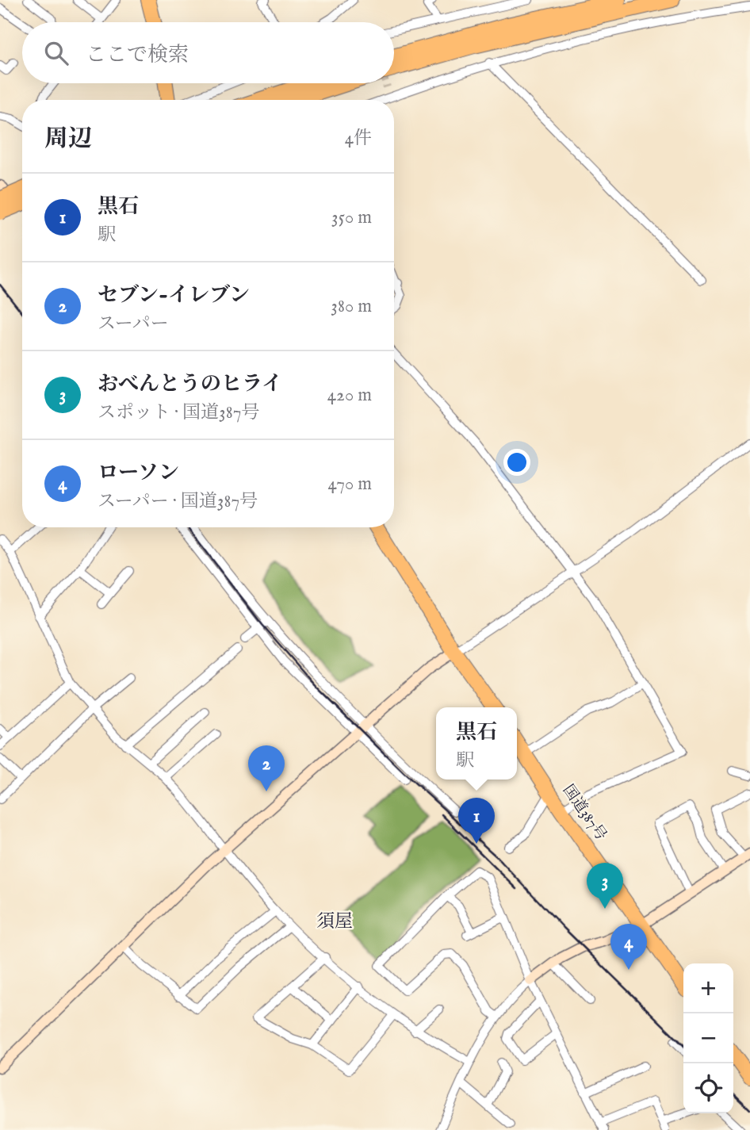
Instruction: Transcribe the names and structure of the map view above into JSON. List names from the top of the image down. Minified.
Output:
{"streets":{"highway":["国道387号"]},"districts":["須屋"],"page":{"search":"ここで検索","heading":["周辺","4件"],"list":[{"mark":"1","name":"黒石","note":"駅","value":"350 m"},{"mark":"2","name":"セブン-イレブン","note":"スーパー","value":"380 m"},{"mark":"3","name":"おべんとうのヒライ","note":"スポット · 国道387号","value":"420 m"},{"mark":"4","name":"ローソン","note":"スーパー · 国道387号","value":"470 m"}],"popup":["黒石","駅"],"pins":["2","1","3","4"],"map_buttons":["+","−"]}}
